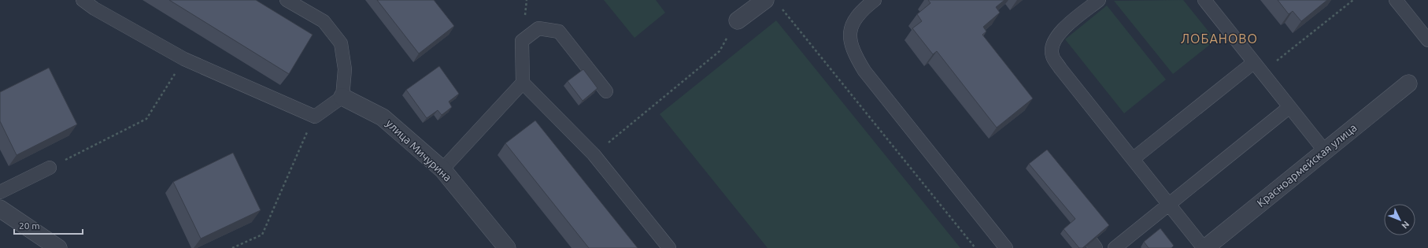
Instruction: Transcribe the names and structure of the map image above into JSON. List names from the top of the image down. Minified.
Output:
{"streets":{"street":["улица Мичурина","Красноармейская улица"]},"districts":["ЛОБАНОВО"],"scale_bar":"20 m","north":"bottom right"}
